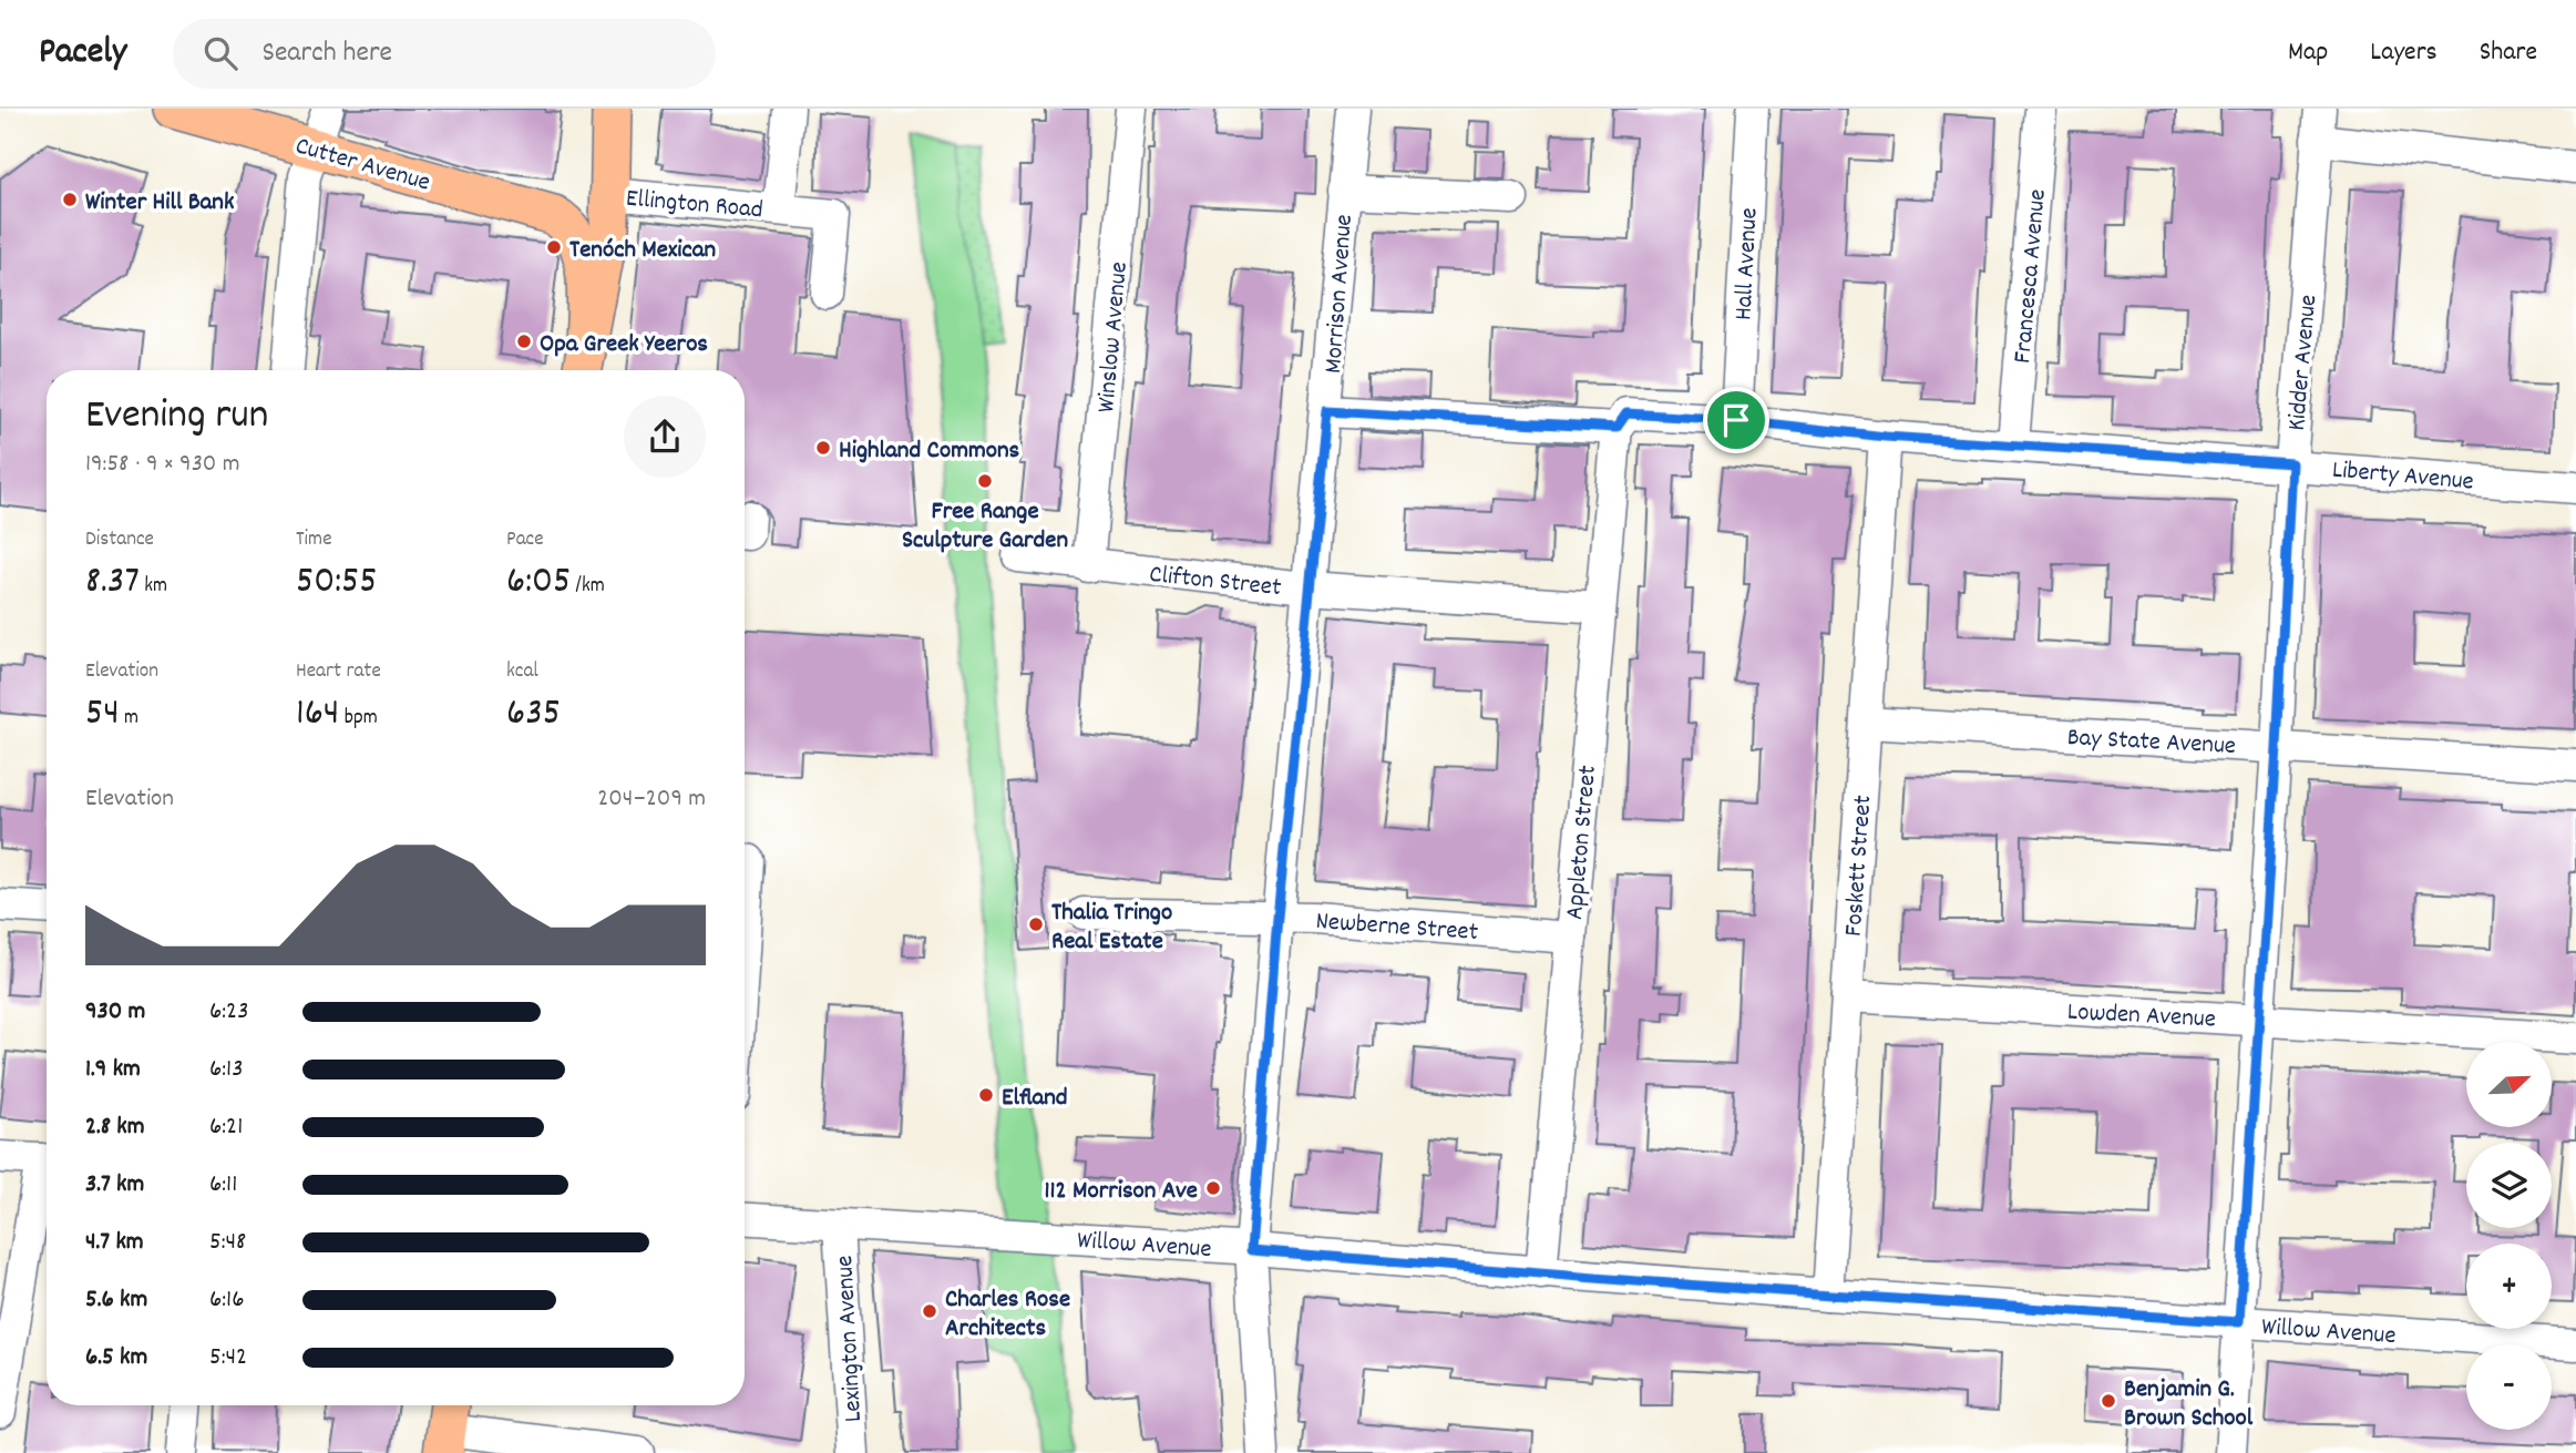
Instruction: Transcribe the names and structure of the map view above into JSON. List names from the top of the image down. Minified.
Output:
{"streets":{"main road":["Cutter Avenue"],"street":["Ellington Road","Hall Avenue","Francesca Avenue","Morrison Avenue","Winslow Avenue","Kidder Avenue","Liberty Avenue","Clifton Street","Bay State Avenue","Appleton Street","Foskett Street","Newberne Street","Lowden Avenue","Willow Avenue","Lexington Avenue"]},"crossings":[["Hall Avenue","Liberty Avenue"],["Francesca Avenue","Liberty Avenue"],["Morrison Avenue","Liberty Avenue"],["Morrison Avenue","Clifton Street"],["Morrison Avenue","Newberne Street"],["Morrison Avenue","Willow Avenue"],["Winslow Avenue","Clifton Street"],["Kidder Avenue","Liberty Avenue"],["Kidder Avenue","Bay State Avenue"],["Kidder Avenue","Lowden Avenue"],["Kidder Avenue","Willow Avenue"],["Liberty Avenue","Appleton Street"],["Liberty Avenue","Foskett Street"],["Clifton Street","Appleton Street"],["Bay State Avenue","Foskett Street"],["Appleton Street","Newberne Street"],["Appleton Street","Willow Avenue"],["Foskett Street","Lowden Avenue"],["Foskett Street","Willow Avenue"],["Willow Avenue","Lexington Avenue"]],"places":["Winter Hill Bank","Tenóch Mexican","Opa Greek Yeeros","Highland Commons","Free Range Sculpture Garden","Thalia Tringo Real Estate","Elfland","112 Morrison Ave","Charles Rose Architects","Benjamin G. Brown School"],"north":"top right","page":{"header":"Pacely","search":"Search here","nav":["Map","Layers","Share"],"heading":["Evening run","19:58 · 9 × 930 m"],"stats":[["Distance","8.37 km"],["Time","50:55"],["Pace","6:05 /km"],["Elevation","54 m"],["Heart rate","164 bpm"],["kcal","635"]],"chart":["Elevation","204–209 m"],"list":[{"name":"930 m","note":"6:23"},{"name":"1.9 km","note":"6:13"},{"name":"2.8 km","note":"6:21"},{"name":"3.7 km","note":"6:11"},{"name":"4.7 km","note":"5:48"},{"name":"5.6 km","note":"6:16"},{"name":"6.5 km","note":"5:42"}],"map_buttons":["+","−"]}}
